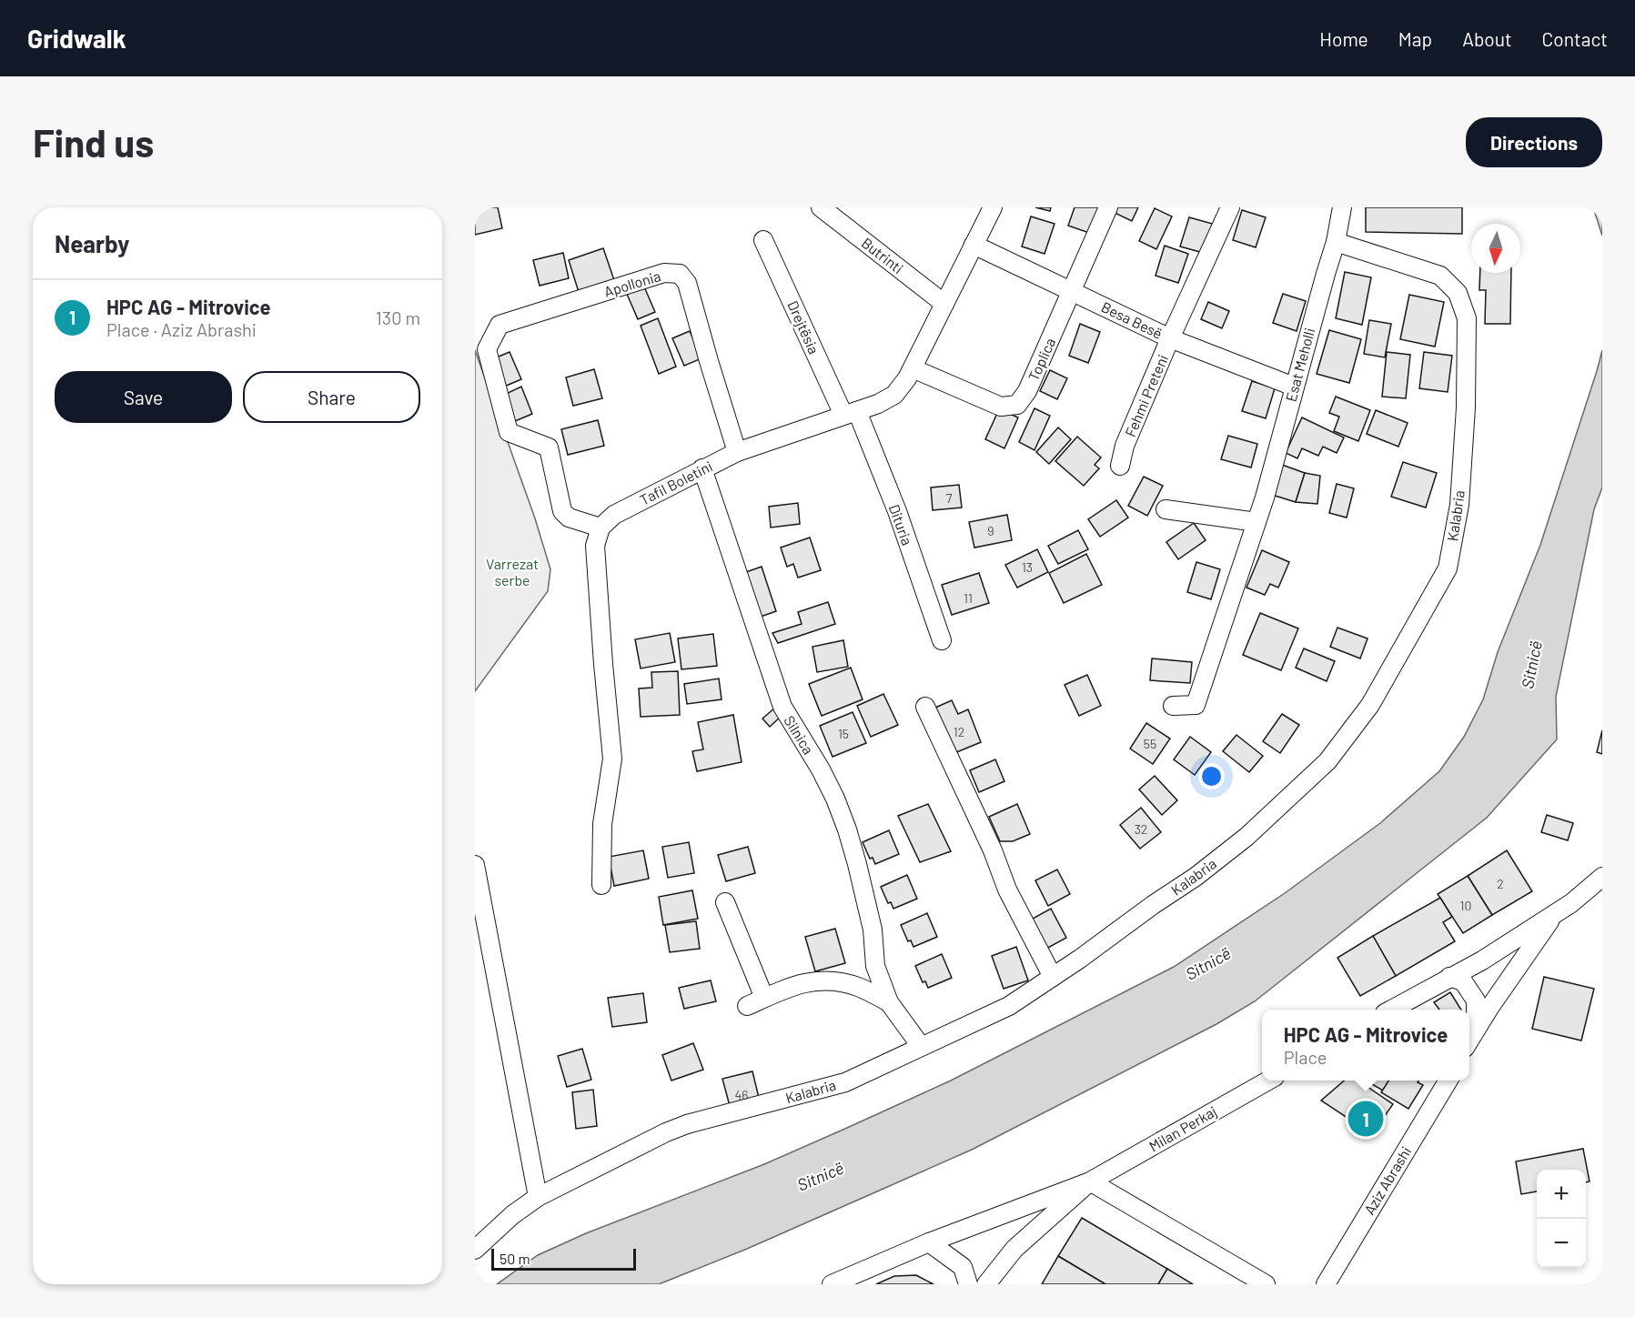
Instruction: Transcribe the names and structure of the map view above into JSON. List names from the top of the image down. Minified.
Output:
{"streets":{"street":["Butrinti","Apollonia","Besa Besë","Drejtësia","Toplica","Esat Meholli","Fehmi Preteni","Tafil Boletini","Kalabria","Dituria","Silnica","Milan Perkaj","Aziz Abrashi"]},"crossings":[["Butrinti","Tafil Boletini"],["Apollonia","Tafil Boletini"],["Besa Besë","Toplica"],["Besa Besë","Esat Meholli"],["Besa Besë","Fehmi Preteni"],["Besa Besë","Tafil Boletini"],["Drejtësia","Tafil Boletini"],["Drejtësia","Dituria"],["Toplica","Tafil Boletini"],["Esat Meholli","Kalabria"],["Tafil Boletini","Dituria"],["Tafil Boletini","Silnica"],["Kalabria","Silnica"]],"water":["Sitnicë"],"parks":["Varrezat serbe"],"house_numbers":["7","9","13","11","12","15","55","32","2","10","46"],"scale_bar":"50 m","north":"bottom","page":{"header":"Gridwalk","nav":["Home","Map","About","Contact"],"buttons":["Directions",["Save","Share"]],"title":"Find us","heading":"Nearby","list":[{"mark":"1","name":"HPC AG - Mitrovice","note":"Place · Aziz Abrashi","value":"130 m"}],"popup":["HPC AG - Mitrovice","Place"],"pins":"1","map_buttons":["+","−"],"scale":"50 m"}}
